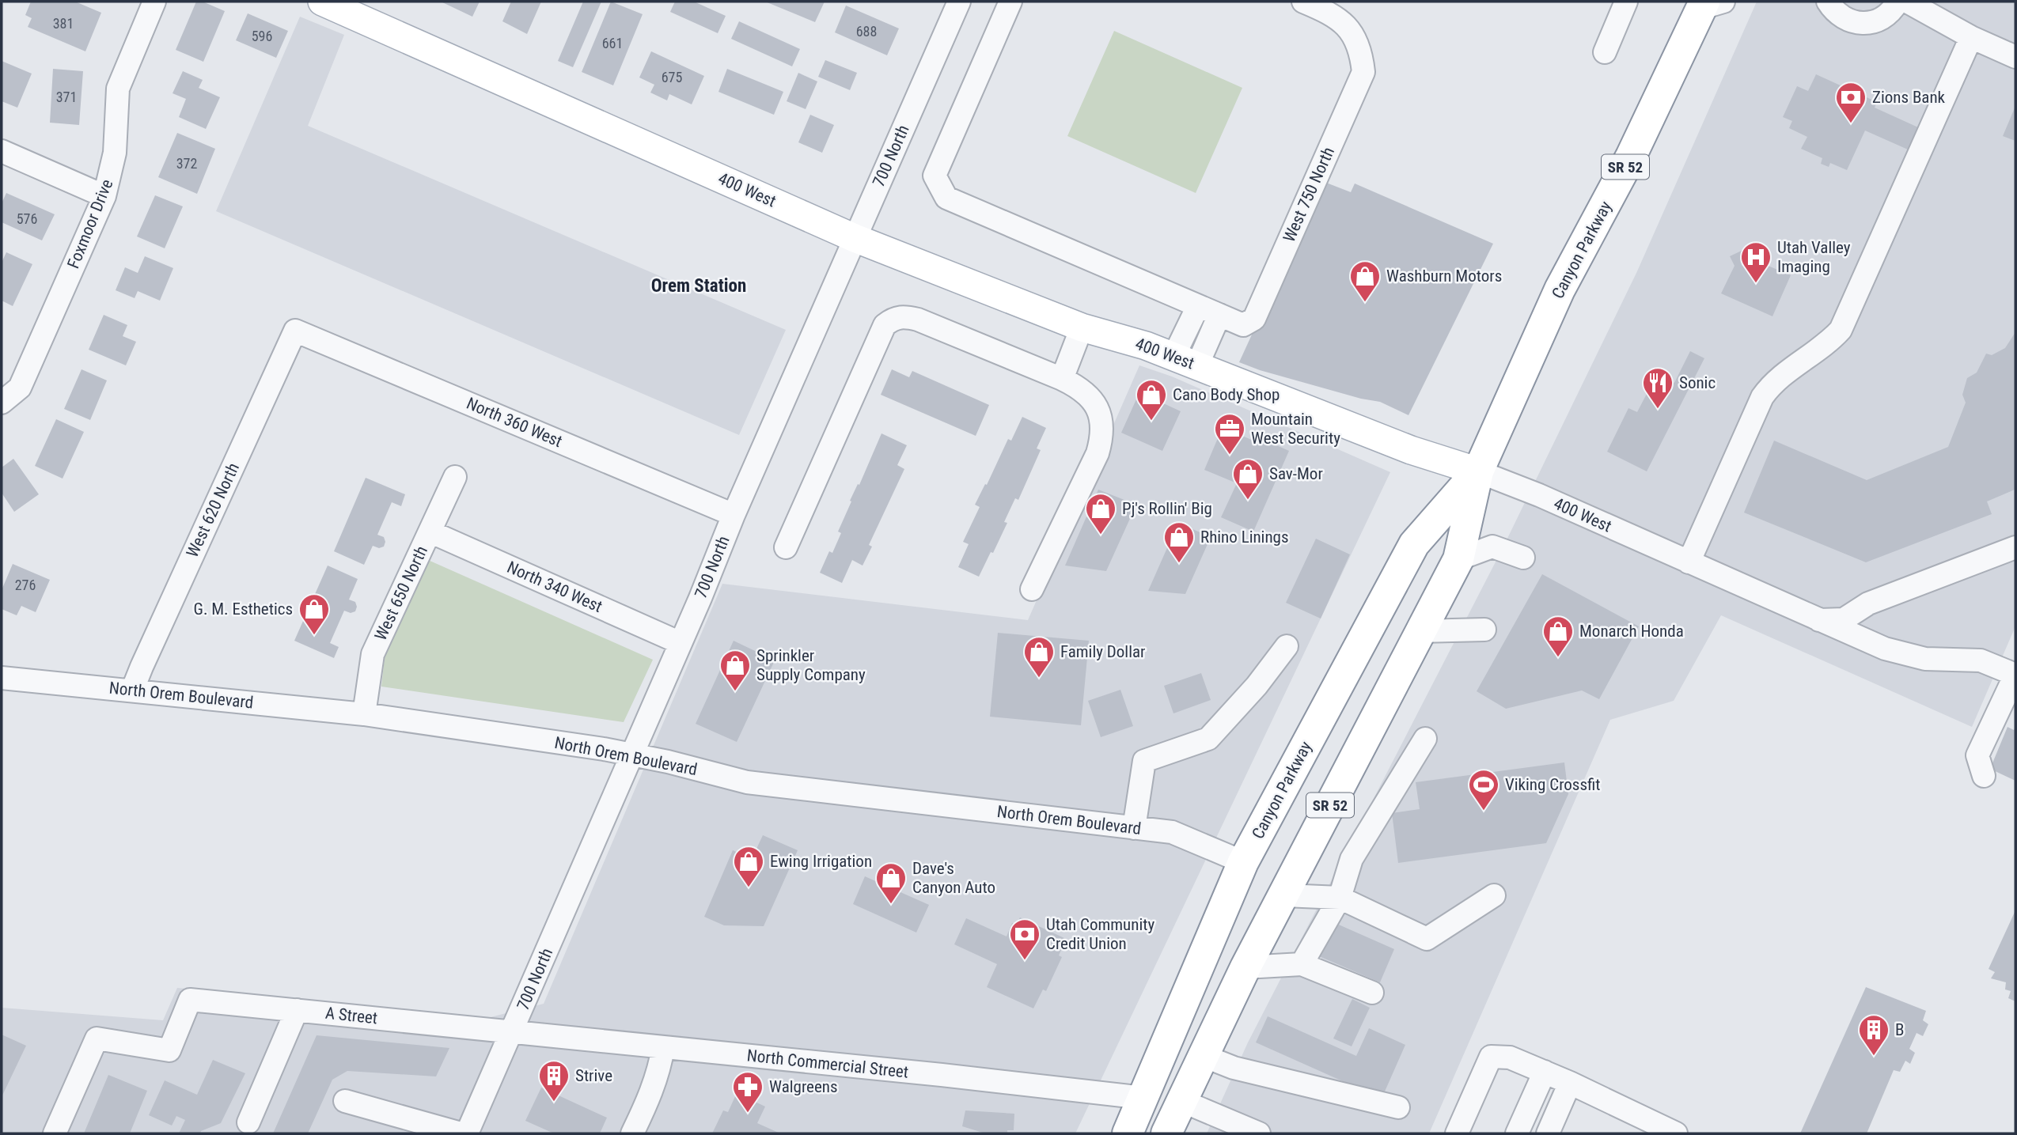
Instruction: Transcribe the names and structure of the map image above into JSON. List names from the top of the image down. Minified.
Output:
{"streets":{"highway":["SR 52","Canyon Parkway"],"main road":["400 West"],"street":["700 North","West 750 North","Foxmoor Drive","North 360 West","West 620 North","North 340 West","West 650 North","North Orem Boulevard","A Street","North Commercial Street"]},"crossings":[["700 North","400 West"],["700 North","North 360 West"],["700 North","North 340 West"],["700 North","North Orem Boulevard"],["700 North","A Street"],["700 North","North Commercial Street"],["400 West","Canyon Parkway"],["Canyon Parkway","North Orem Boulevard"],["Canyon Parkway","North Commercial Street"],["North 360 West","West 620 North"],["West 620 North","North Orem Boulevard"],["North 340 West","West 650 North"],["West 650 North","North Orem Boulevard"],["A Street","North Commercial Street"]],"districts":["Orem Station"],"places":{"bank":["Zions Bank","Utah Community Credit Union"],"hospital":["Utah Valley Imaging"],"shop":["Washburn Motors","Cano Body Shop","Sav-Mor","Pj's Rollin' Big","Rhino Linings","G. M. Esthetics","Monarch Honda","Family Dollar","Sprinkler Supply Company","Ewing Irrigation","Dave's Canyon Auto"],"restaurant":["Sonic"],"office":["Mountain West Security"],"sports":["Viking Crossfit"],"building":["B","Strive"],"pharmacy":["Walgreens"]},"house_numbers":["381","688","596","661","675","371","372","576","276"]}
